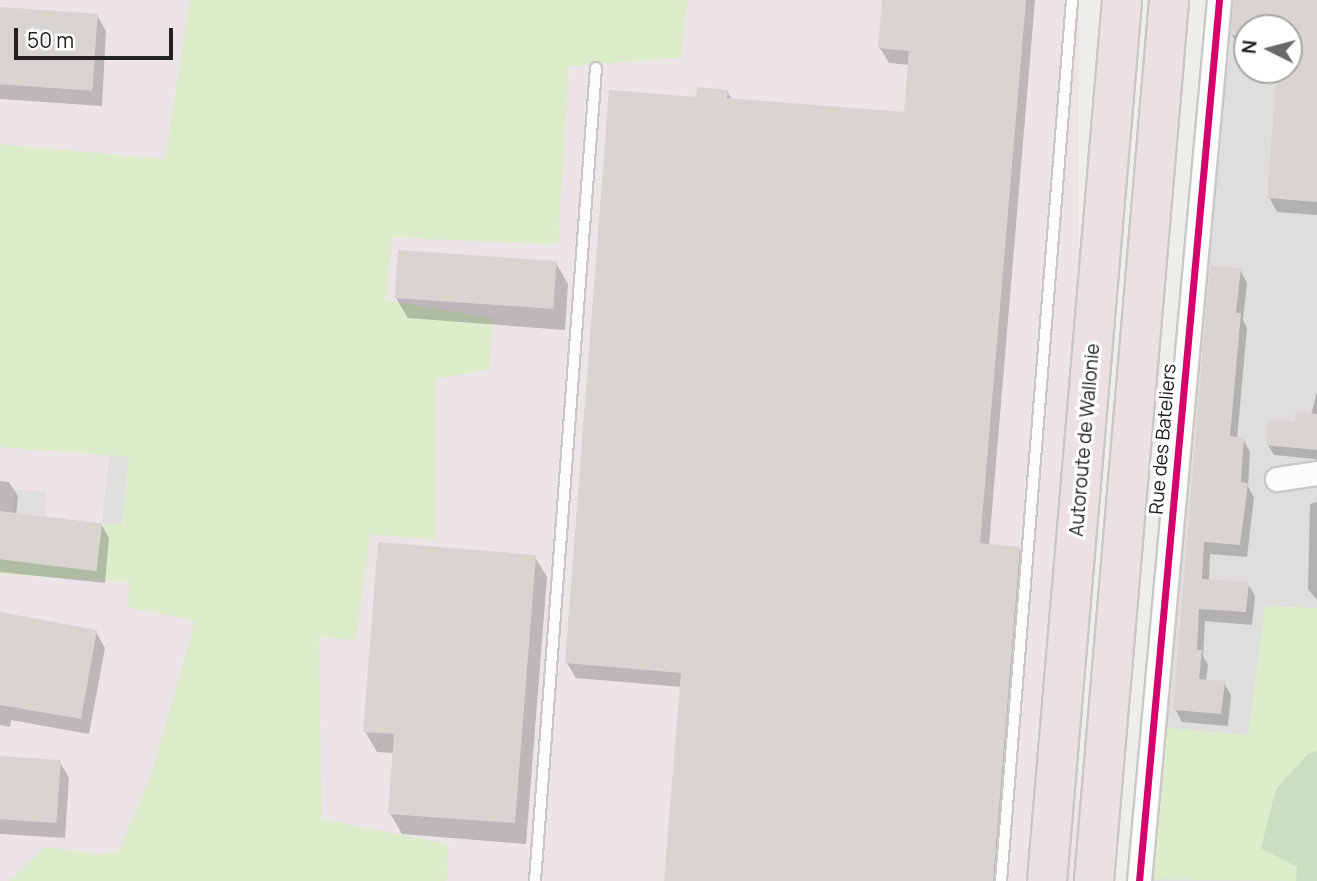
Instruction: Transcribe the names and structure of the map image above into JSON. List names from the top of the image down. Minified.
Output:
{"streets":{"highway":["Autoroute de Wallonie"],"street":["Rue des Bateliers"]},"scale_bar":"50 m","north":"left"}
